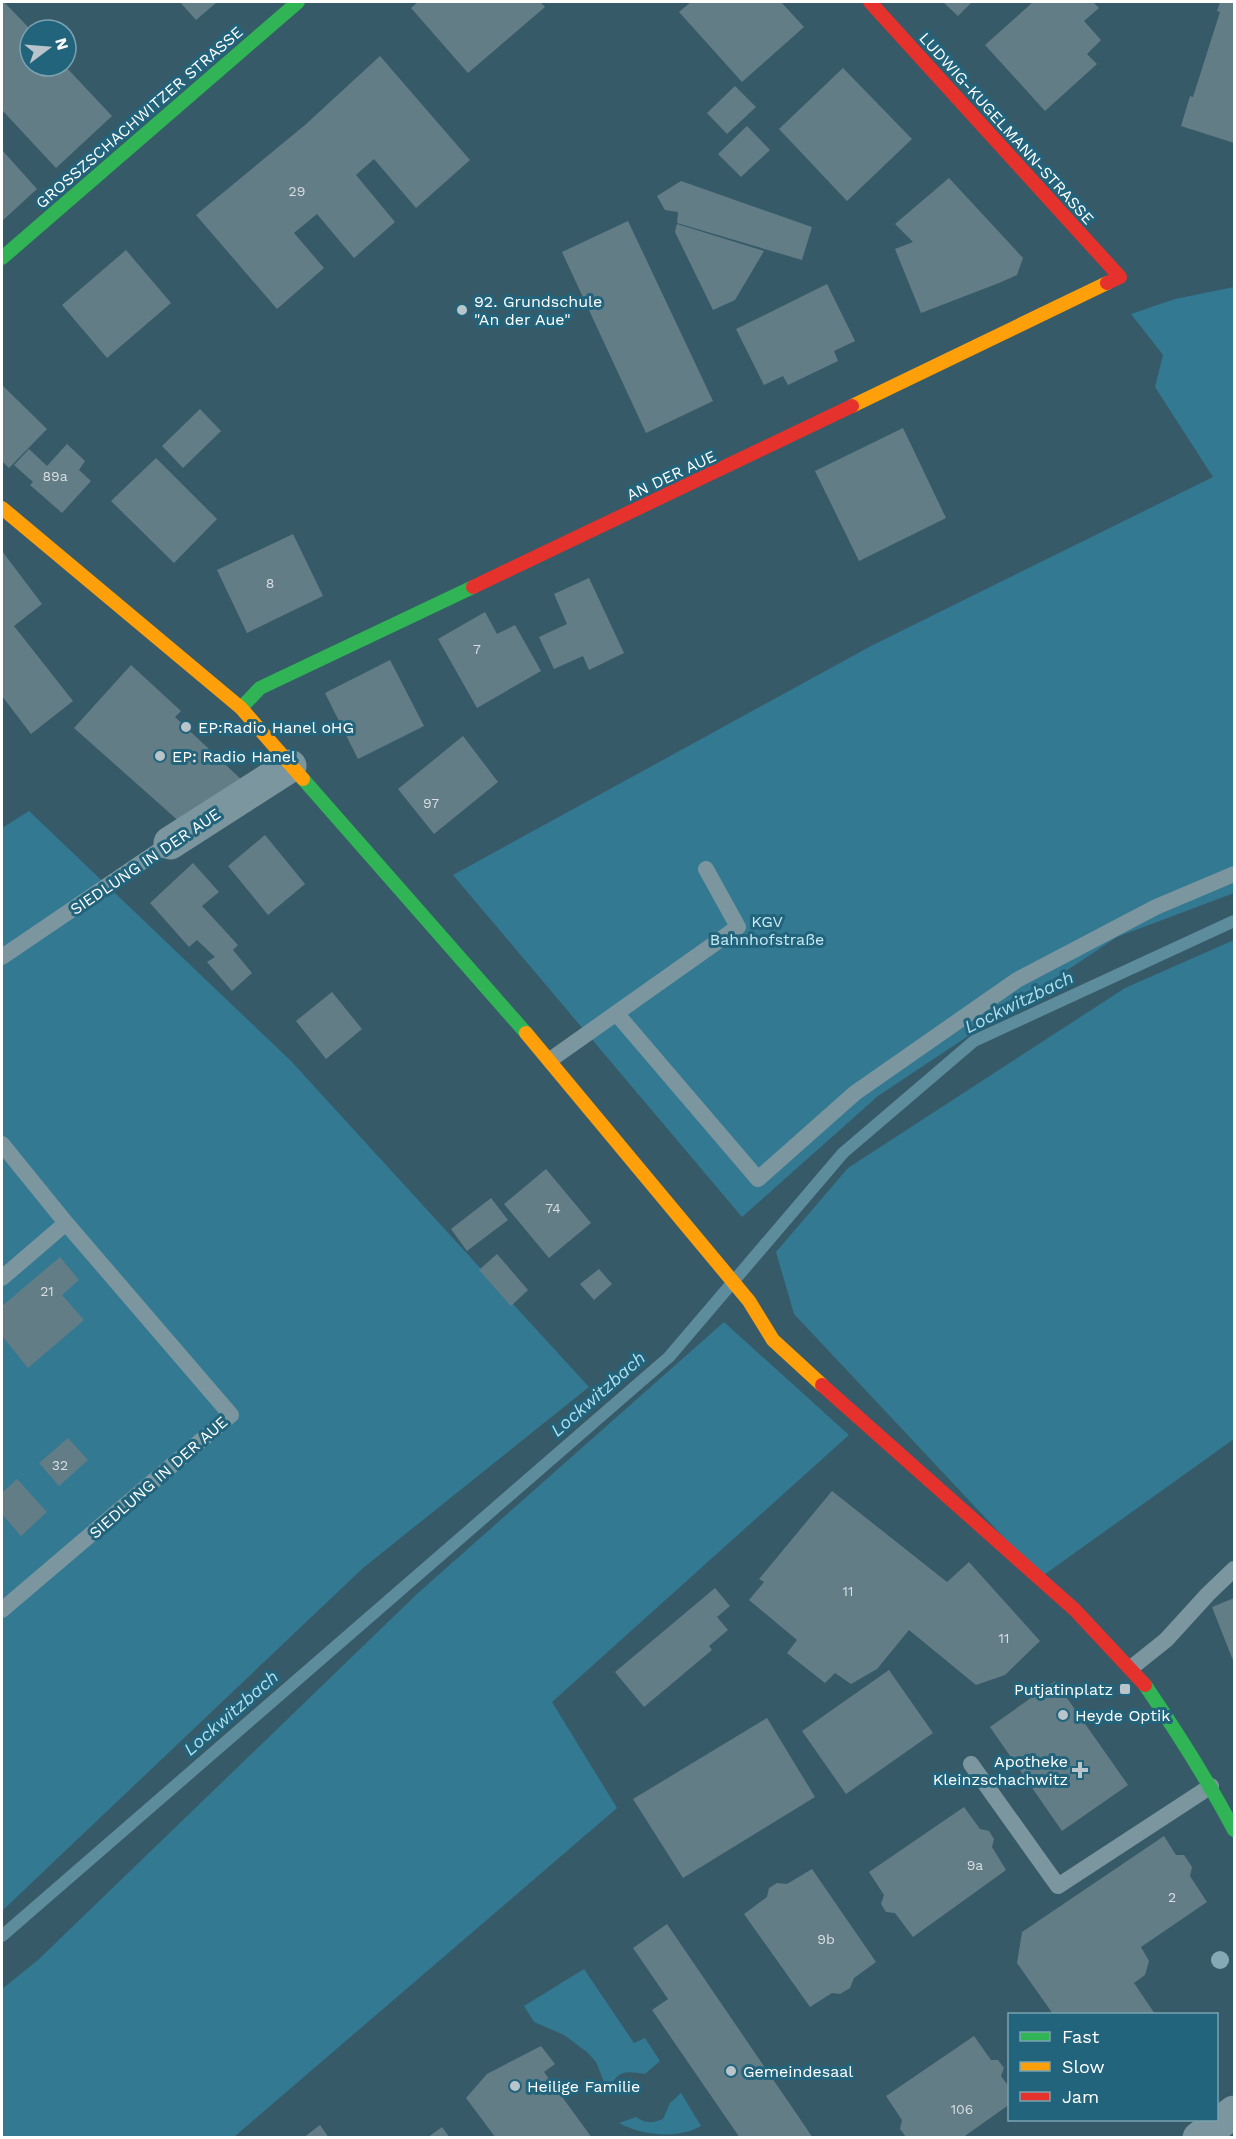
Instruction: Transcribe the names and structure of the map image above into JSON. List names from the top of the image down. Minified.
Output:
{"streets":{"street":["GROSSZSCHACHWITZER STRASSE","LUDWIG-KUGELMANN-STRASSE","AN DER AUE","SIEDLUNG IN DER AUE"]},"crossings":[["LUDWIG-KUGELMANN-STRASSE","AN DER AUE"]],"water":["Lockwitzbach"],"parks":["KGV Bahnhofstraße"],"places":{"other":["92. Grundschule \"An der Aue\"","EP:Radio Hanel oHG","EP: Radio Hanel","Heyde Optik","Gemeindesaal","Heilige Familie"],"transit":["Putjatinplatz"],"health":["Apotheke Kleinzschachwitz"]},"house_numbers":["29","89a","8","7","97","74","21","32","11","11","9a","2","9b","106"],"legend":["Fast","Slow","Jam"],"north":"right"}
